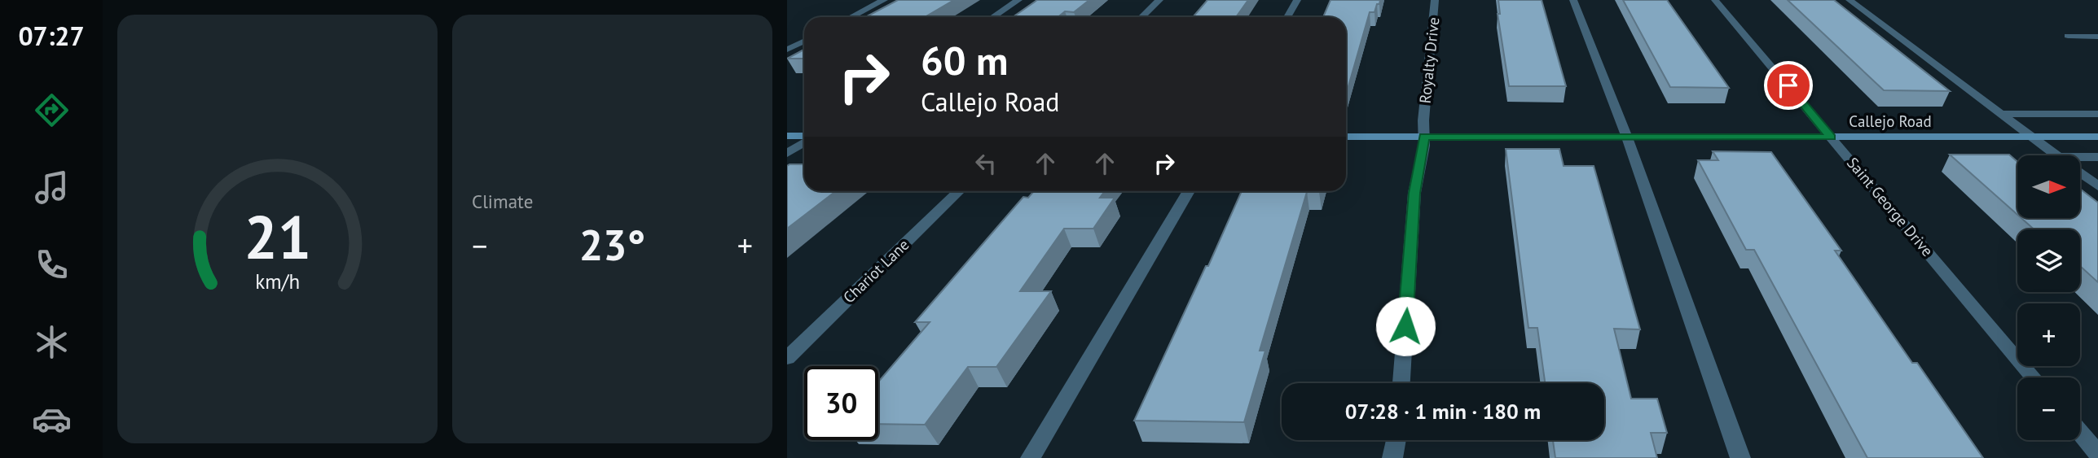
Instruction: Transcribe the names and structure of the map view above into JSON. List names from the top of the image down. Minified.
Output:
{"streets":{"street":["Royalty Drive","Callejo Road","Saint George Drive","Chariot Lane"]},"crossings":[["Royalty Drive","Callejo Road"],["Callejo Road","Saint George Drive"]],"north":"right","page":{"tabs":"07:27","tile":"Climate","turn":["60 m","Callejo Road"],"map_buttons":["+","−"],"heat":["−","23°","+"],"limit":"30","trip":"07:28 · 1 min · 180 m","gauge":["21","km/h"]}}
